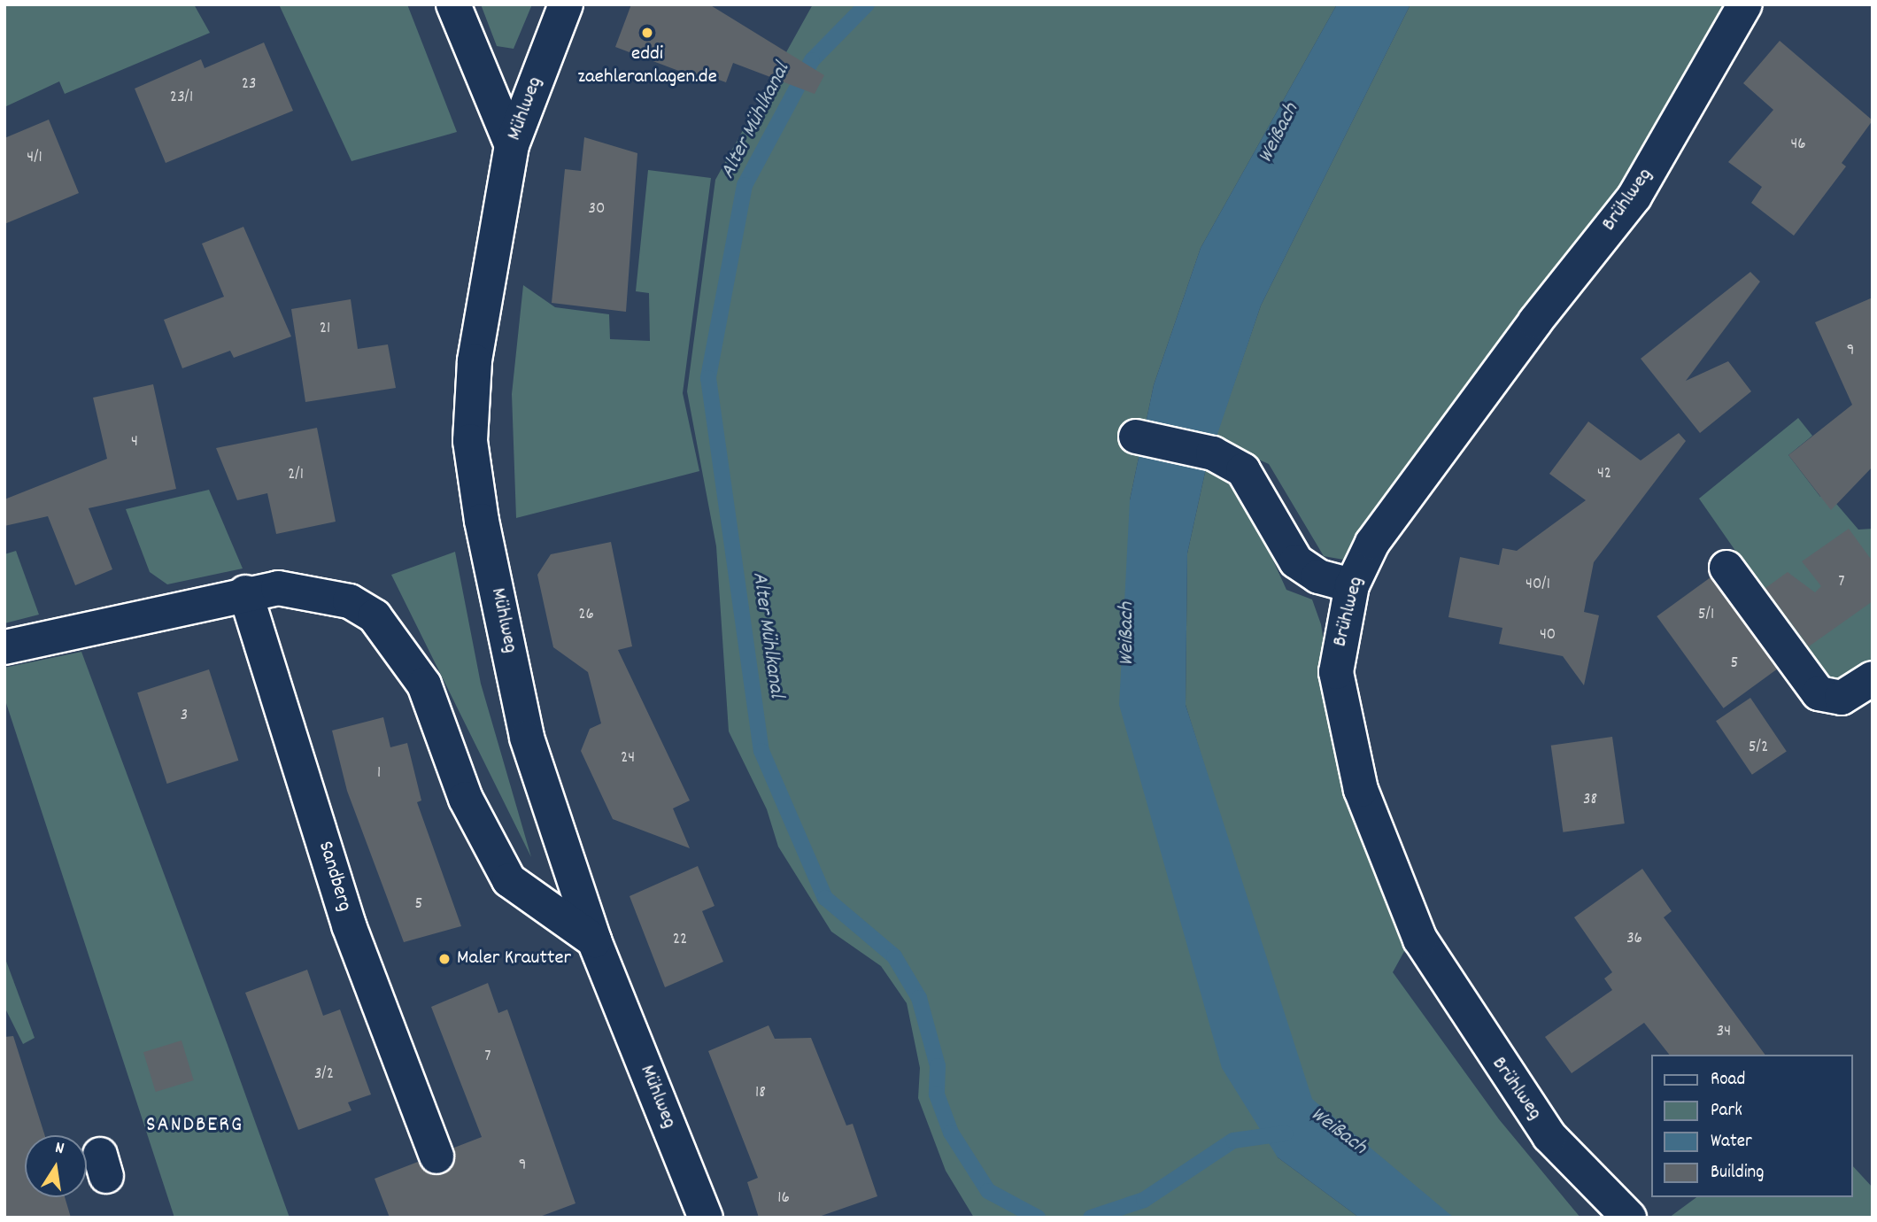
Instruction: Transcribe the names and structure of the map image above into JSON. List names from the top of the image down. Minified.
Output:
{"streets":{"street":["Mühlweg","Brühlweg","Sandberg"]},"districts":["SANDBERG"],"water":["Alter Mühlkanal","Weißach"],"places":["eddi zaehleranlagen.de","Maler Krautter"],"house_numbers":["23","23/1","46","4/1","30","21","9","4","42","2/1","7","40/1","26","5/1","40","5","3","5/2","24","1","38","5","36","22","34","7","3/2","18","9","16"],"legend":["Road","Park","Water","Building"],"north":"top"}
